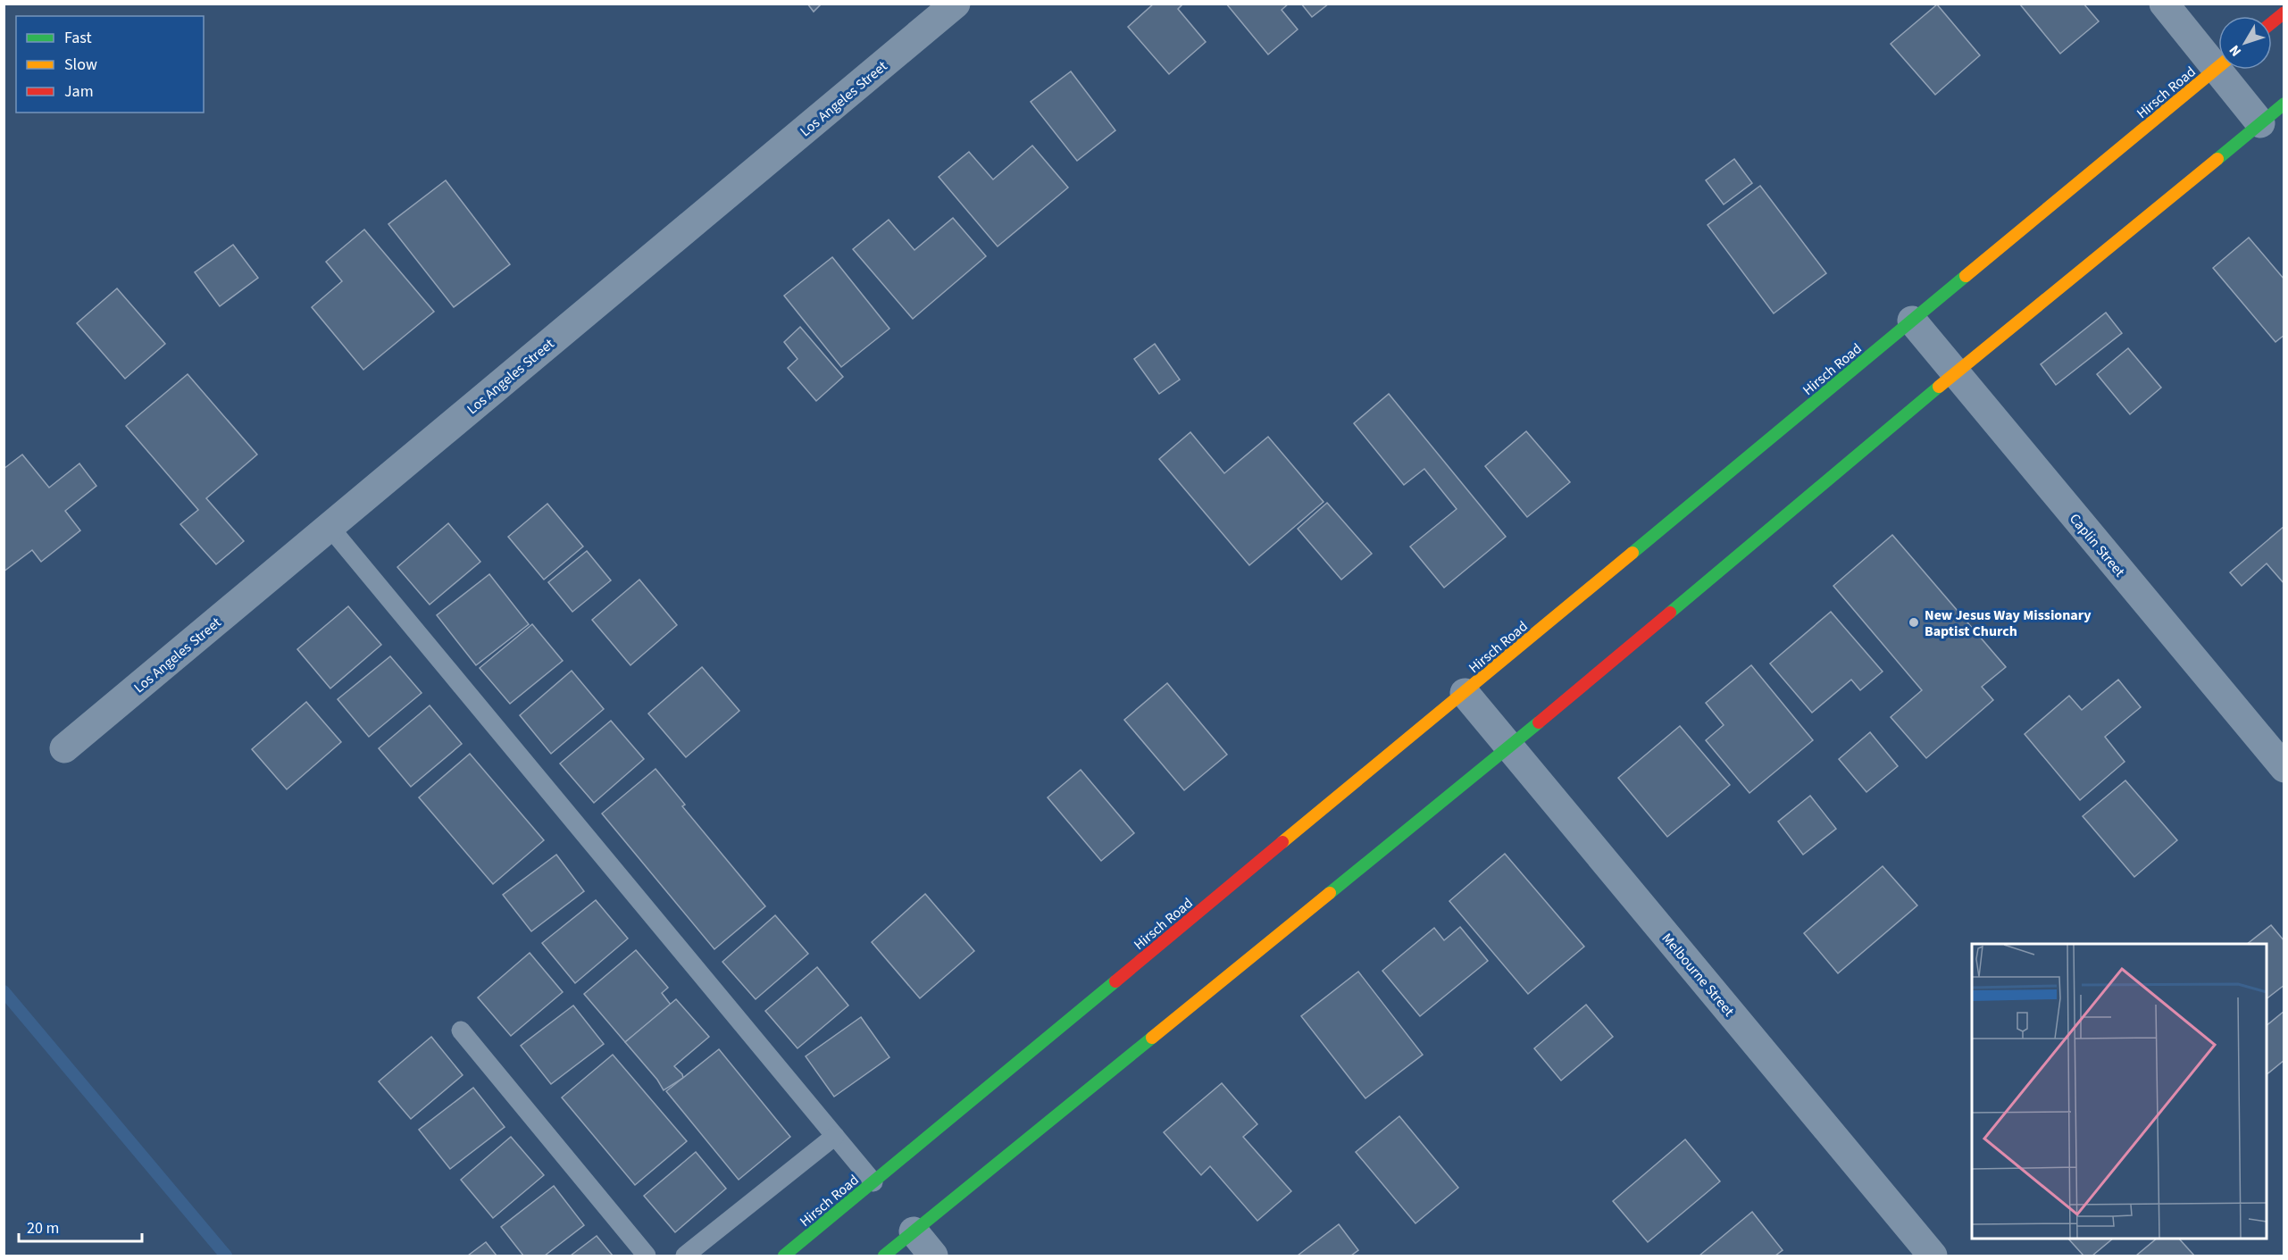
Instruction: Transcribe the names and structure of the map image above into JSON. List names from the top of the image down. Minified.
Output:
{"streets":{"main road":["Hirsch Road"],"street":["Los Angeles Street","Caplin Street","Melbourne Street"]},"crossings":[["Hirsch Road","Caplin Street"],["Hirsch Road","Melbourne Street"]],"places":["New Jesus Way Missionary Baptist Church"],"legend":["Fast","Slow","Jam"],"scale_bar":"20 m","north":"bottom left"}
